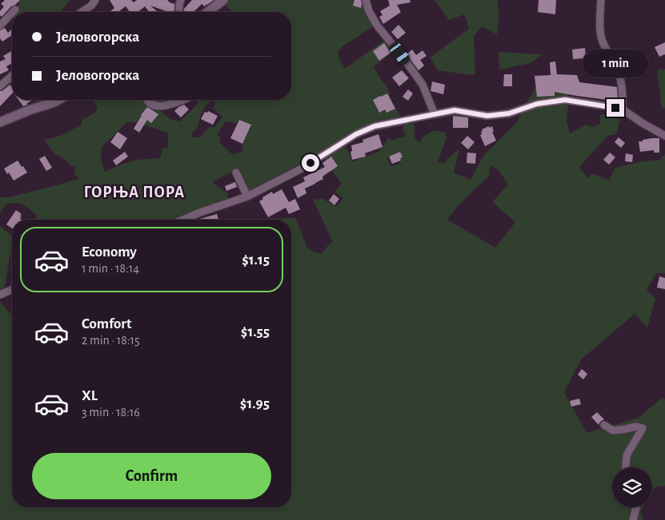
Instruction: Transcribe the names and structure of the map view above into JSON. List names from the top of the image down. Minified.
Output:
{"districts":["ГОРЊА ПОРА"],"page":{"banner":["Јеловогорска","Јеловогорска"],"bubble":"1 min","list":[{"name":"Economy","note":"1 min · 18:14","value":"$1.15"},{"name":"Comfort","note":"2 min · 18:15","value":"$1.55"},{"name":"XL","note":"3 min · 18:16","value":"$1.95"}],"buttons":"Confirm"}}
